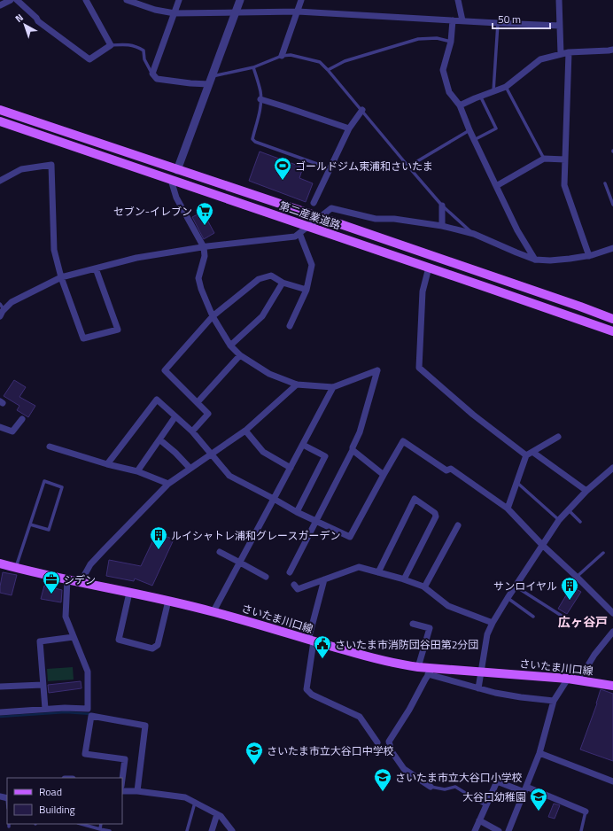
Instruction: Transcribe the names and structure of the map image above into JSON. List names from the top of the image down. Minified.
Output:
{"streets":{"main road":["第二産業道路","さいたま川口線"]},"districts":["広ヶ谷戸"],"places":{"sports":["ゴールドジム東浦和さいたま"],"supermarket":["セブン-イレブン"],"building":["ルイシャトレ浦和グレースガーデン","サンロイヤル"],"office":["シデン"],"public building":["さいたま市消防団谷田第2分団"],"school or university":["さいたま市立大谷口中学校","さいたま市立大谷口小学校","大谷口幼稚園"]},"legend":["Road","Building"],"scale_bar":"50 m","north":"top left"}
